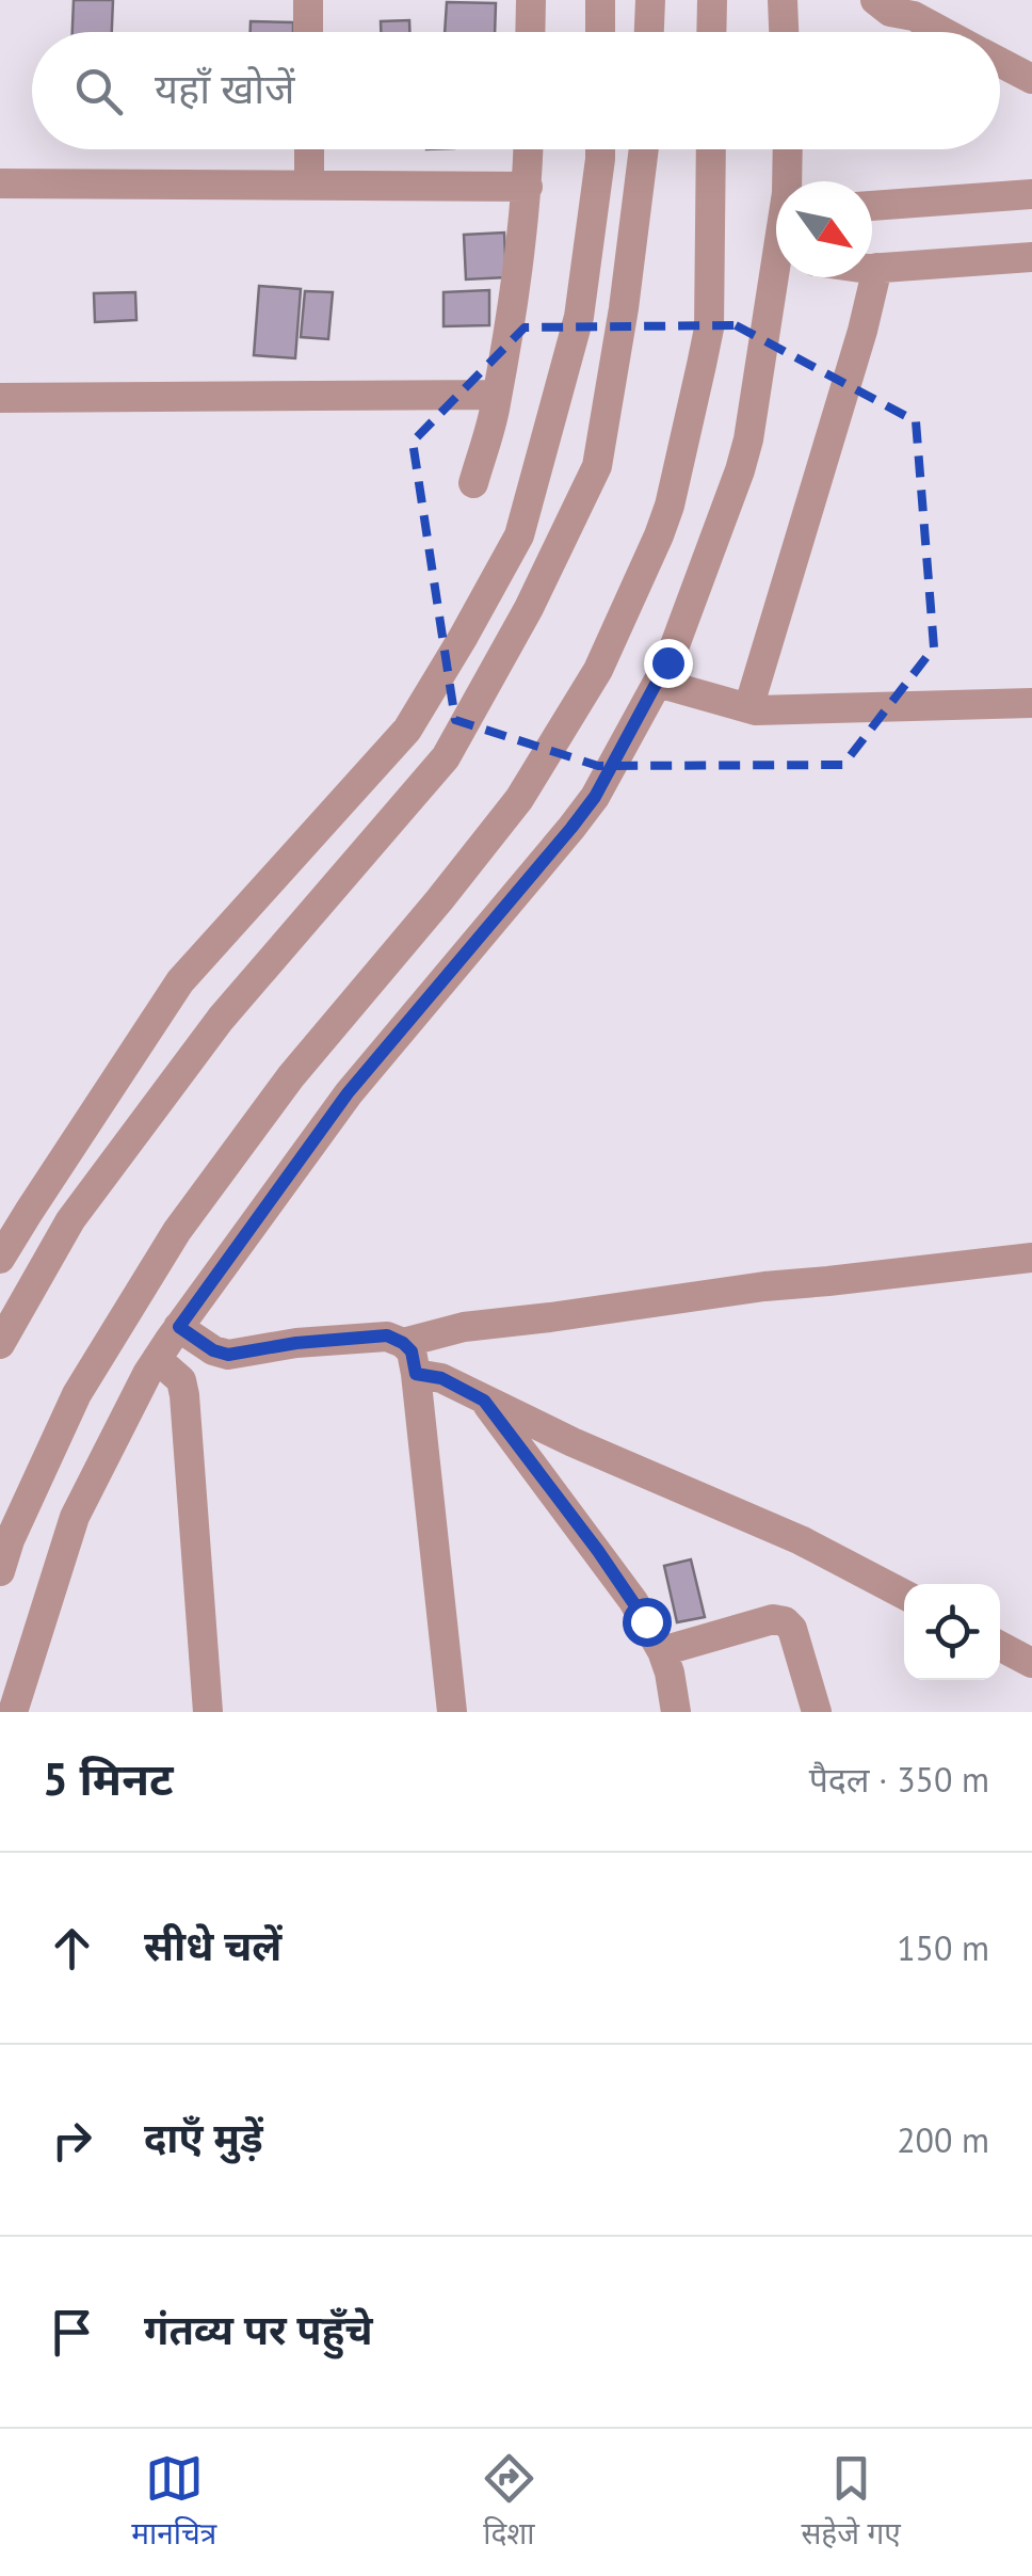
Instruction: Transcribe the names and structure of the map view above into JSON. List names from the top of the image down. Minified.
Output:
{"north":"bottom right","page":{"search":"यहाँ खोजें","heading":["5 मिनट","पैदल · 350 m"],"list":[["सीधे चलें","150 m"],["दाएँ मुड़ें","200 m"],"गंतव्य पर पहुँचे"],"nav":["मानचित्र","दिशा","सहेजे गए"]}}
